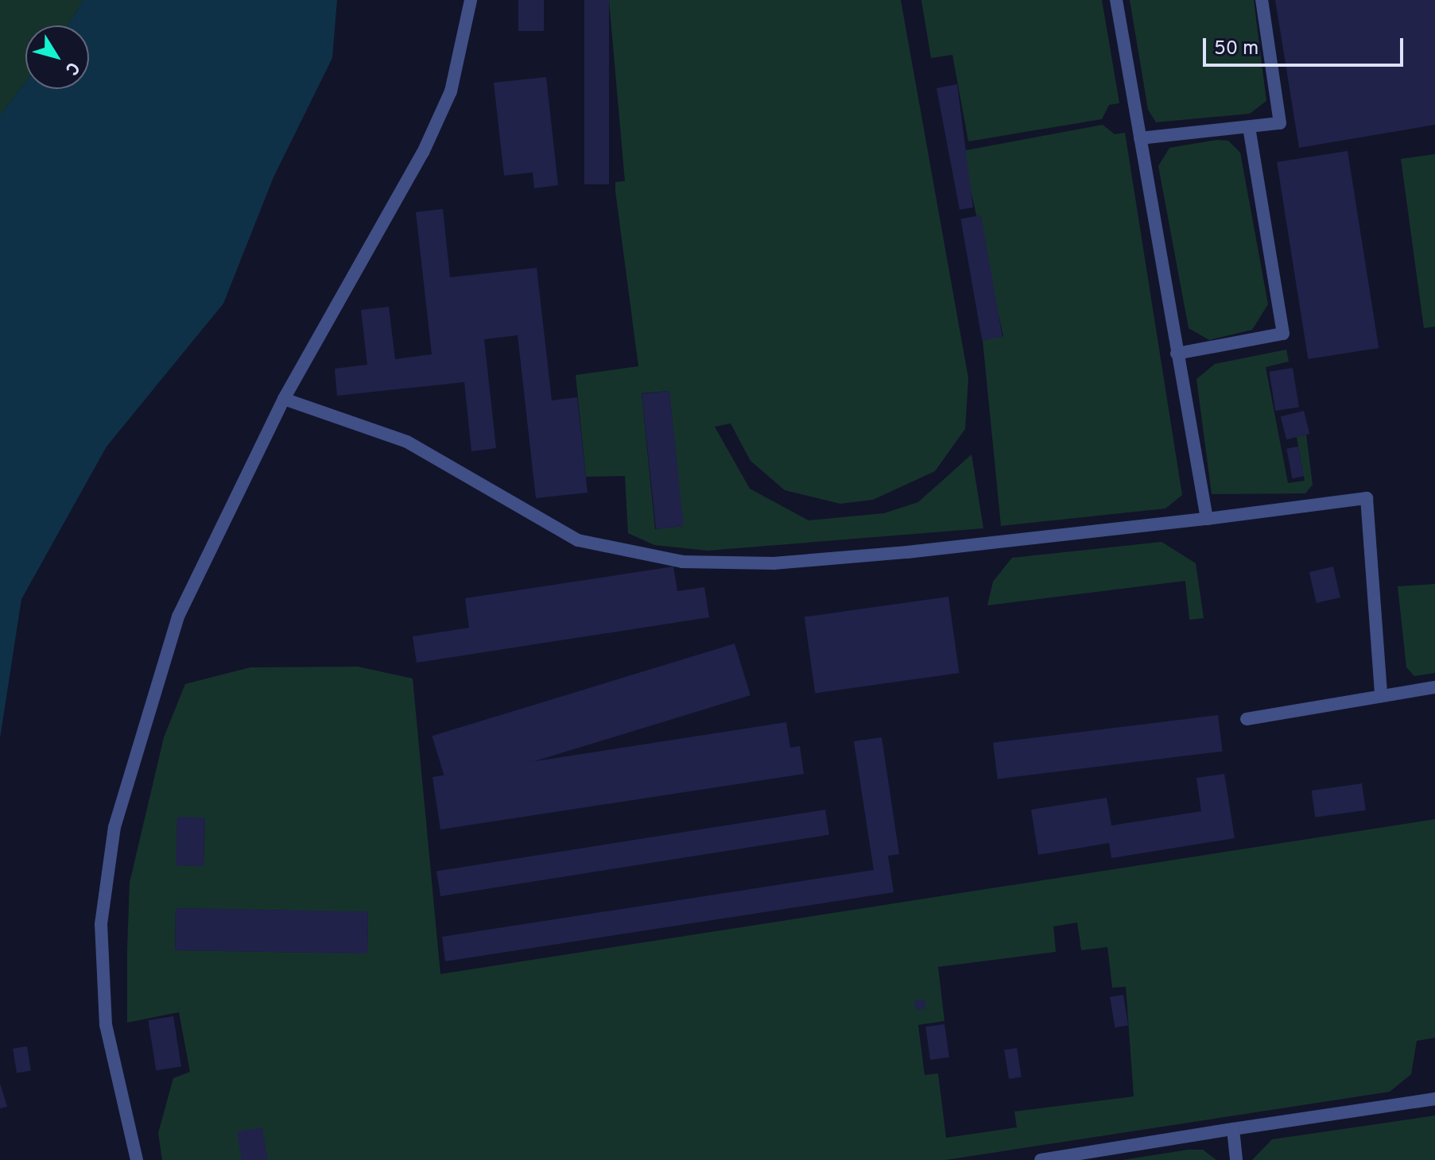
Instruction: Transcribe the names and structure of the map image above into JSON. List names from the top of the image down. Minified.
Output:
{"scale_bar":"50 m","north":"bottom right"}
